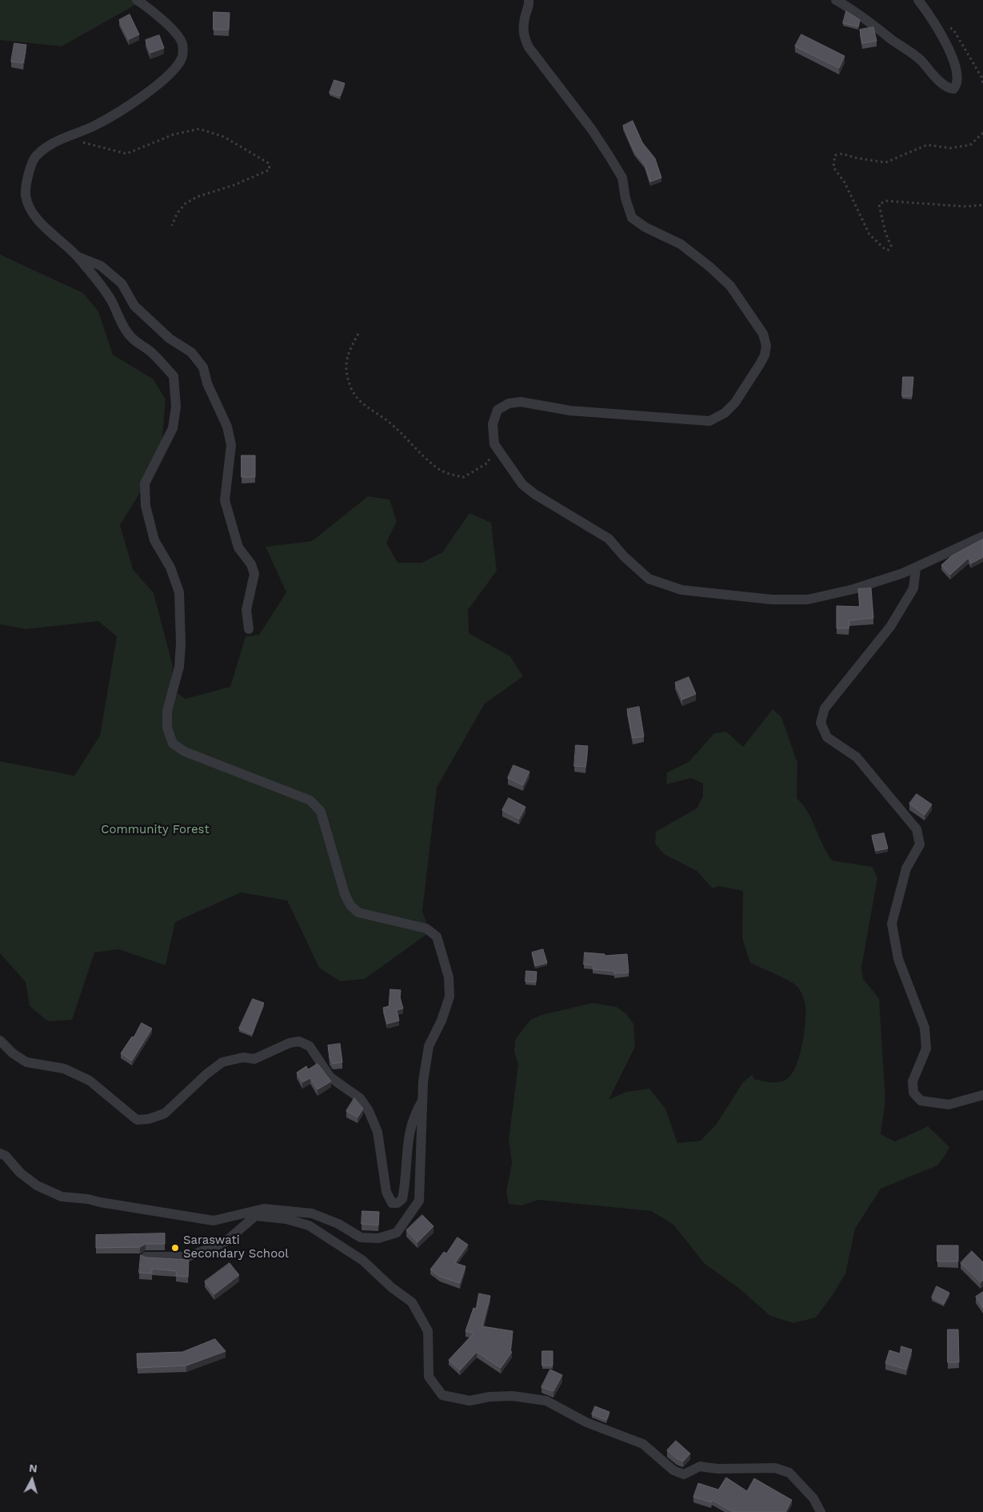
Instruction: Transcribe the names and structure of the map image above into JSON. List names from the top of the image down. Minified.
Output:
{"parks":["Community Forest"],"places":["Saraswati Secondary School"],"north":"top"}
